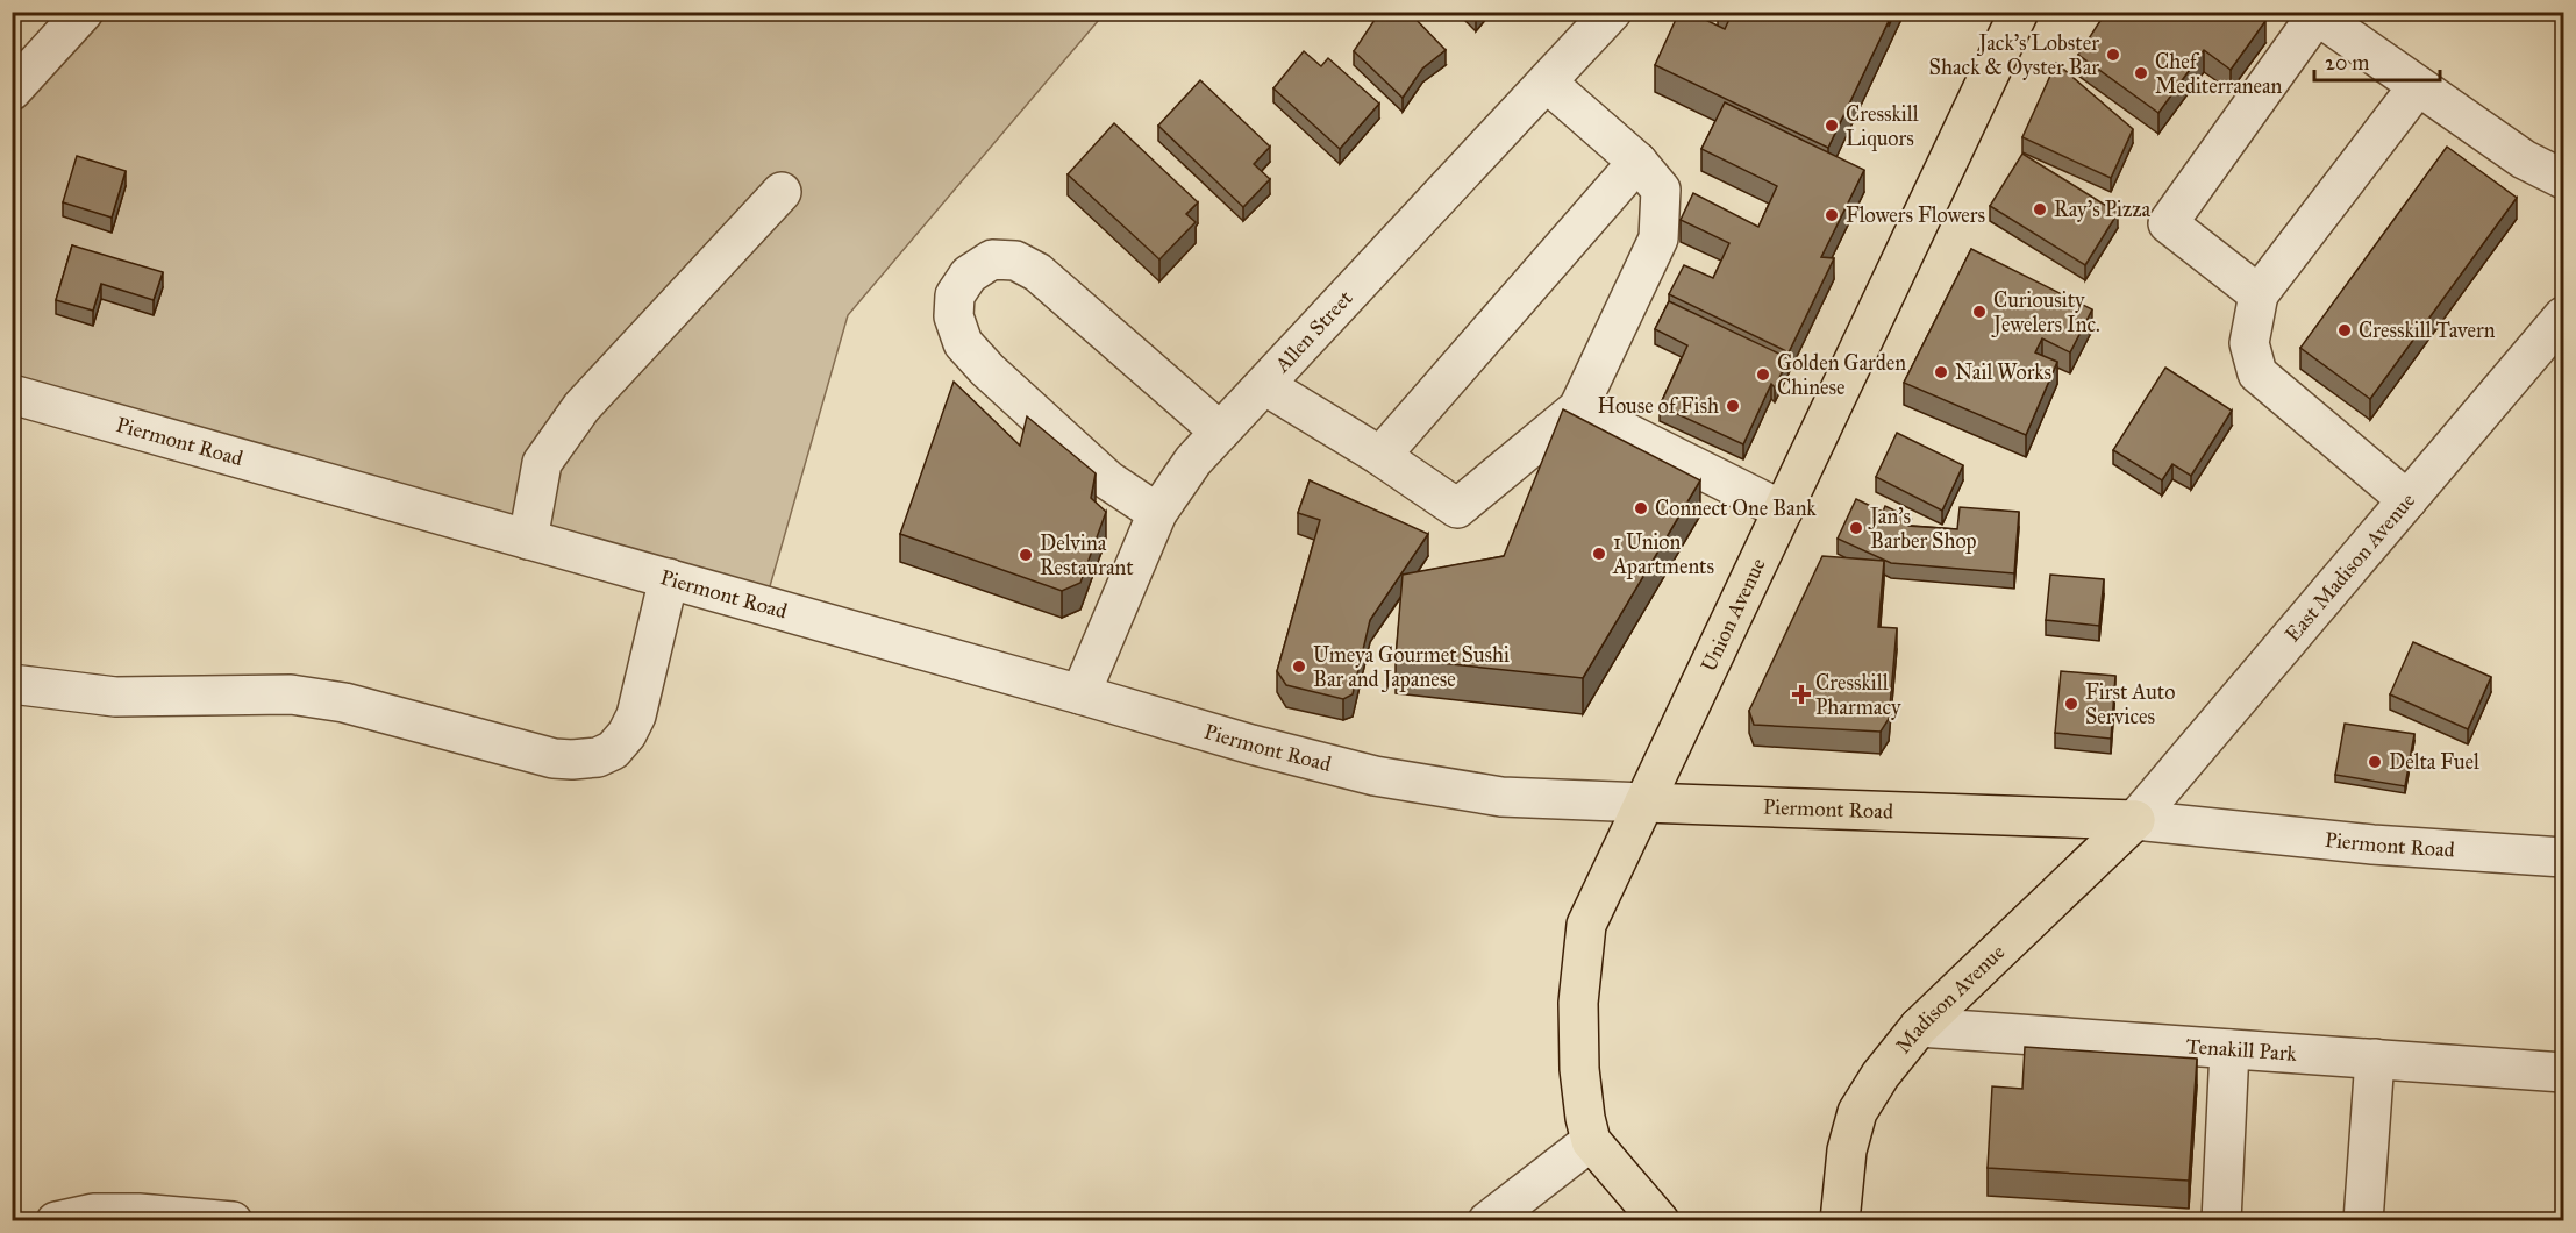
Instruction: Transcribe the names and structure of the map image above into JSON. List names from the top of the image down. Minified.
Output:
{"streets":{"main road":["Piermont Road","Union Avenue","Madison Avenue"],"street":["Allen Street","East Madison Avenue","Tenakill Park"]},"crossings":[["Allen Street","Piermont Road"],["Piermont Road","East Madison Avenue"],["Piermont Road","Union Avenue"],["Piermont Road","Madison Avenue"],["East Madison Avenue","Madison Avenue"],["Madison Avenue","Tenakill Park"]],"places":{"other":["Jack's Lobster Shack & Oyster Bar","Chef Mediterranean","Cresskill Liquors","Ray's Pizza","Flowers Flowers","Curiousity Jewelers Inc.","Cresskill Tavern","Nail Works","Golden Garden Chinese","House of Fish","Connect One Bank","Jan's Barber Shop","1 Union Apartments","Delvina Restaurant","Umeya Gourmet Sushi Bar and Japanese","First Auto Services","Delta Fuel"],"health":["Cresskill Pharmacy"]},"scale_bar":"20 m"}
